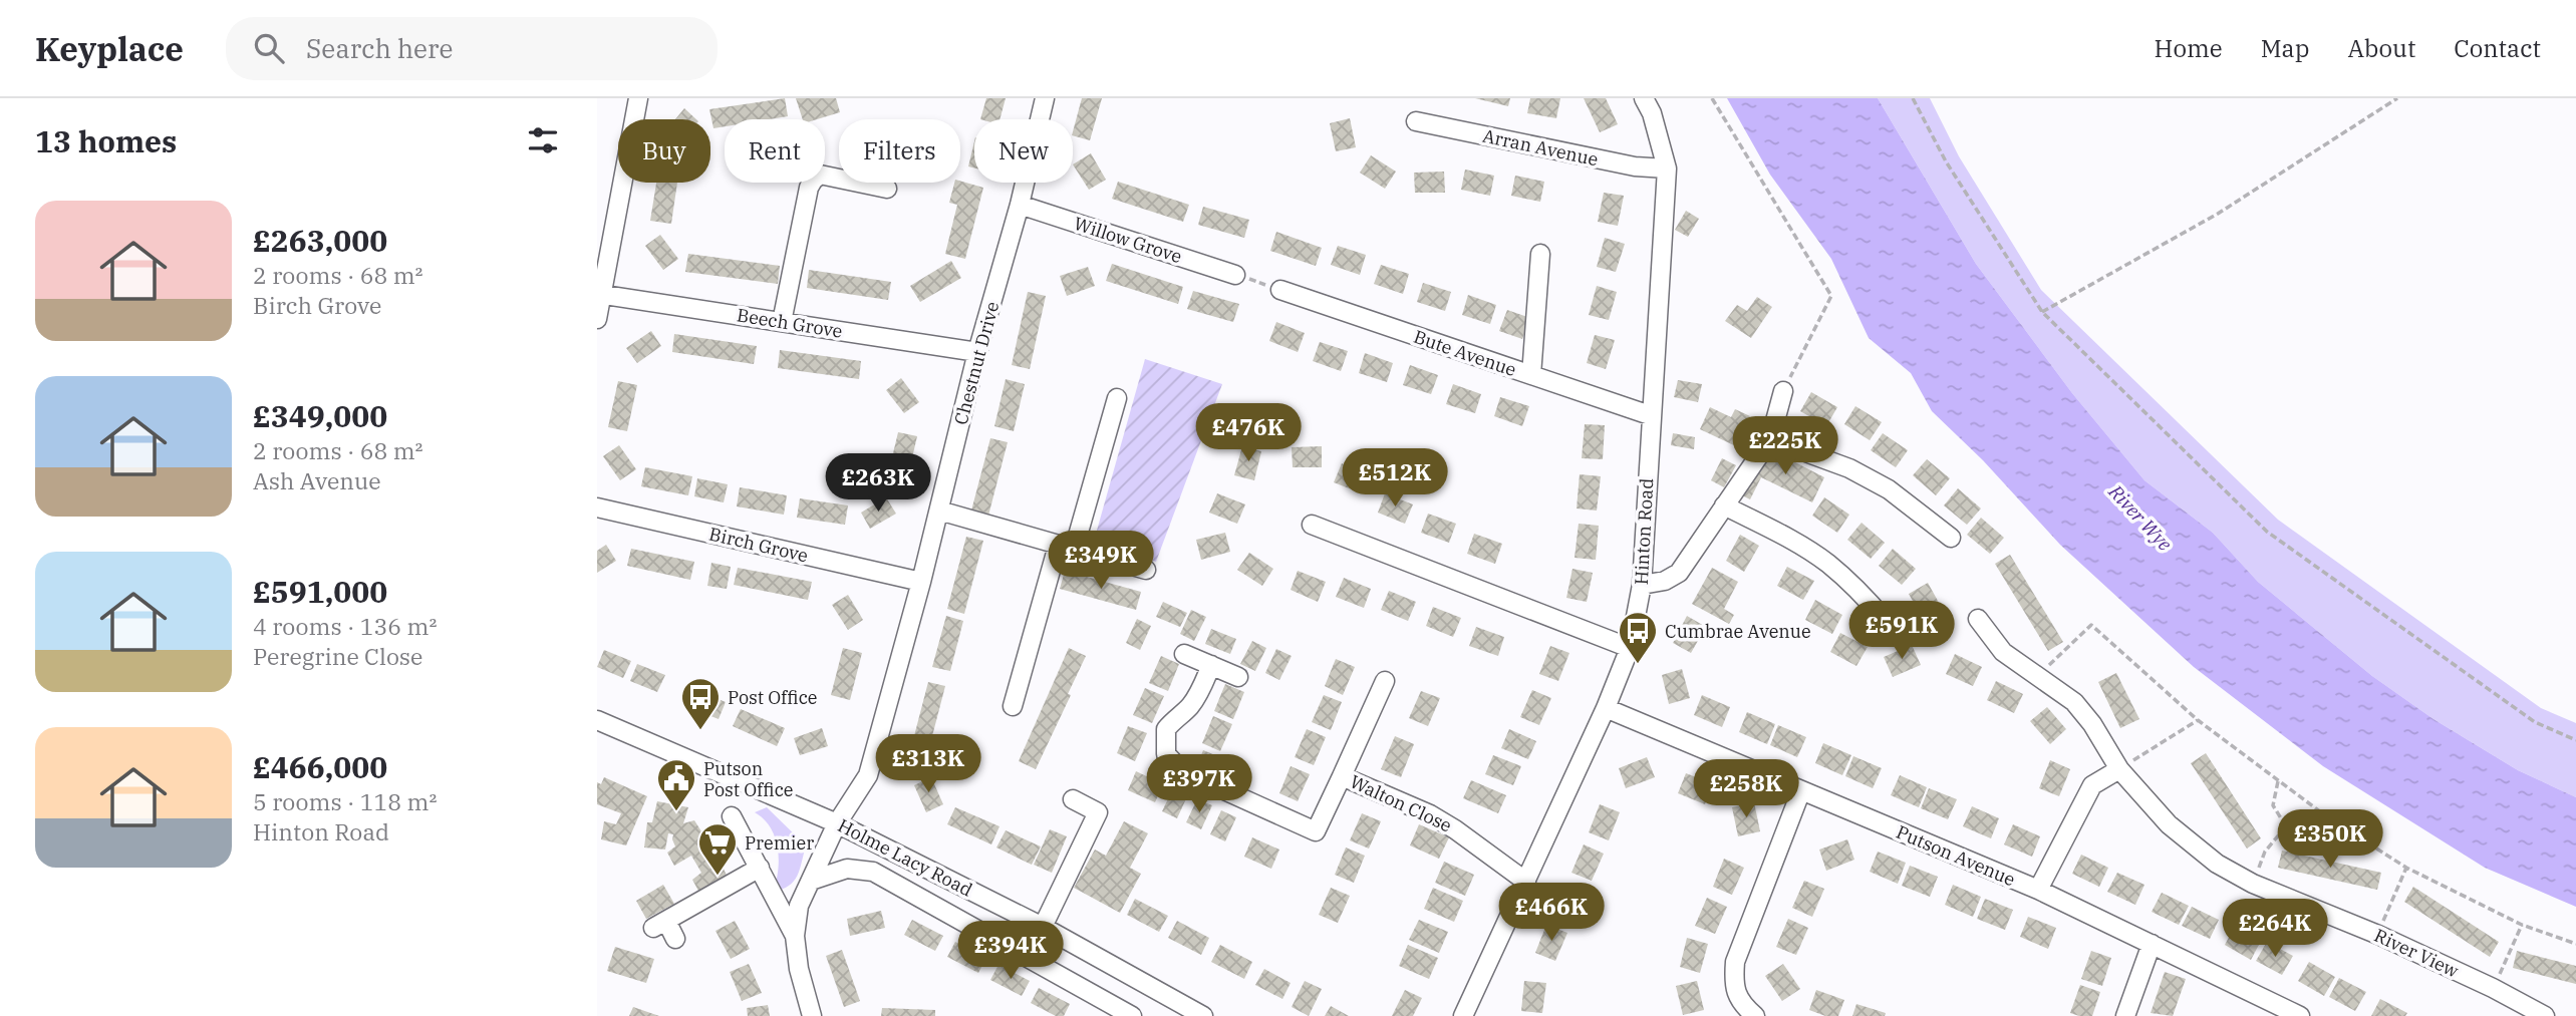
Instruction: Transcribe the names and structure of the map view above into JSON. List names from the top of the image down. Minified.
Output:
{"streets":{"street":["Arran Avenue","Willow Grove","Beech Grove","Bute Avenue","Chestnut Drive","Hinton Road","Birch Grove","Walton Close","Putson Avenue","Holme Lacy Road","River View"]},"crossings":[["Arran Avenue","Hinton Road"],["Willow Grove","Chestnut Drive"],["Beech Grove","Chestnut Drive"],["Bute Avenue","Hinton Road"],["Chestnut Drive","Birch Grove"],["Chestnut Drive","Holme Lacy Road"],["Hinton Road","Walton Close"],["Hinton Road","Putson Avenue"]],"water":["River Wye"],"places":{"bus stop":["Cumbrae Avenue","Post Office"],"public building":["Putson Post Office"],"supermarket":["Premier"]},"page":{"header":"Keyplace","search":"Search here","nav":["Home","Map","About","Contact"],"heading":"13 homes","chip":["Buy","Rent","Filters","New"],"list":[{"name":"£263,000","note":"2 rooms · 68 m² · Birch Grove"},{"name":"£349,000","note":"2 rooms · 68 m² · Ash Avenue"},{"name":"£591,000","note":"4 rooms · 136 m² · Peregrine Close"},{"name":"£466,000","note":"5 rooms · 118 m² · Hinton Road"}],"price":["£476K","£225K","£512K","£263K","£349K","£591K","£313K","£397K","£258K","£350K","£466K","£264K","£394K"]}}
